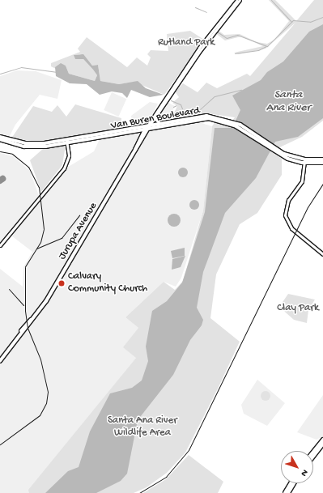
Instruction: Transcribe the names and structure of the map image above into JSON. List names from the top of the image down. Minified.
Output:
{"streets":{"main road":["Van Buren Boulevard","Jurupa Avenue"]},"crossings":[["Van Buren Boulevard","Jurupa Avenue"]],"water":["Santa Ana River"],"parks":["Rutland Park","Clay Park","Santa Ana River Wildlife Area"],"places":["Calvary Community Church"],"north":"bottom right"}
